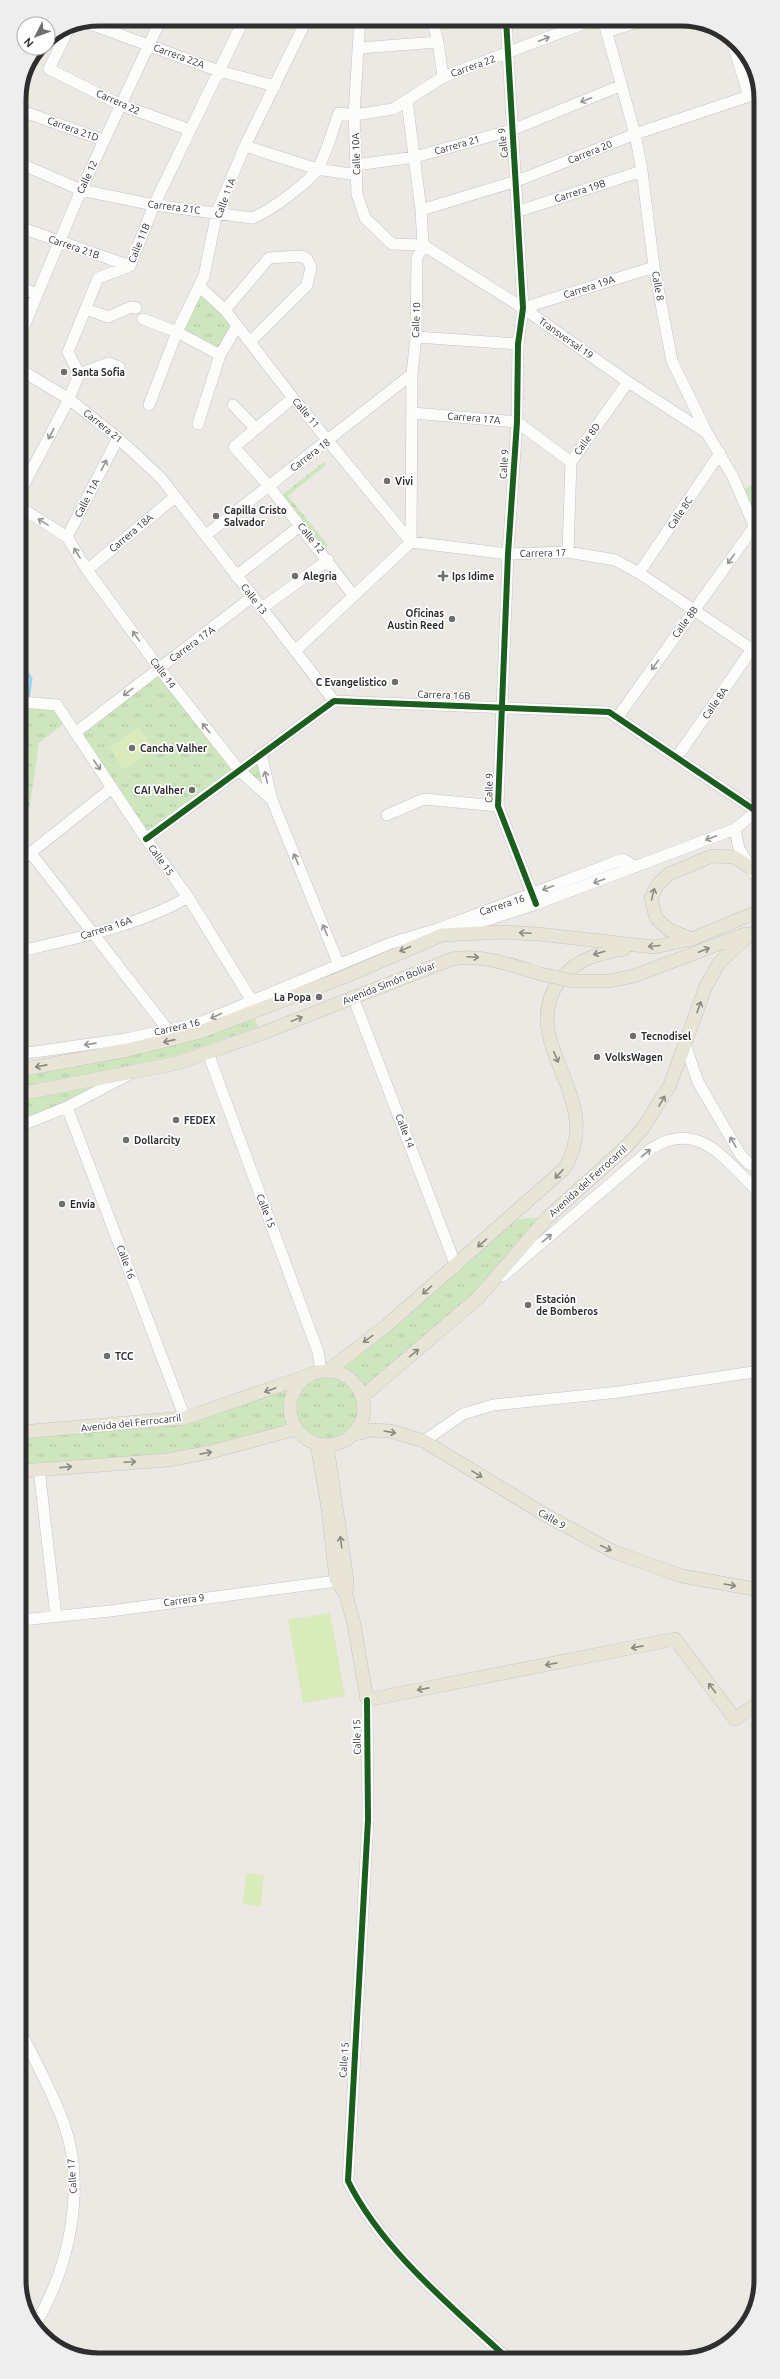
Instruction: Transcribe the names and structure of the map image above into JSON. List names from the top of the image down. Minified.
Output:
{"streets":{"main road":["Calle 9","Calle 15","Avenida Simón Bolívar","Avenida del Ferrocarril"],"street":["Carrera 22A","Carrera 22","Carrera 21D","Carrera 21","Carrera 20","Calle 10A","Calle 12","Carrera 19B","Calle 11A","Carrera 21C","Calle 11B","Carrera 21B","Calle 8","Carrera 19A","Calle 10","Transversal 19","Calle 11","Carrera 17A","Calle 8D","Carrera 18","Calle 8C","Carrera 18A","Carrera 17","Calle 13","Calle 8B","Calle 14","Carrera 16B","Calle 8A","Carrera 16","Carrera 16A","Calle 16","Carrera 9","Calle 17"]},"crossings":[["Carrera 22A","Calle 12"],["Carrera 22A","Calle 11A"],["Carrera 22A","Calle 11B"],["Carrera 22","Calle 9"],["Carrera 22","Calle 10A"],["Carrera 22","Calle 12"],["Carrera 22","Calle 11B"],["Carrera 22","Calle 10"],["Carrera 21D","Calle 12"],["Calle 9","Carrera 21"],["Calle 9","Carrera 20"],["Calle 9","Carrera 19B"],["Calle 9","Carrera 19A"],["Calle 9","Transversal 19"],["Calle 9","Carrera 17A"],["Calle 9","Carrera 17"],["Calle 9","Carrera 16B"],["Calle 9","Calle 15"],["Calle 9","Carrera 16"],["Calle 9","Avenida del Ferrocarril"],["Carrera 21","Calle 10A"],["Carrera 21","Calle 11A"],["Carrera 21","Calle 8"],["Carrera 21","Calle 10"],["Carrera 21","Carrera 18A"],["Carrera 21","Calle 13"],["Carrera 20","Calle 8"],["Carrera 20","Calle 10"],["Calle 10A","Calle 10"],["Calle 10A","Transversal 19"],["Calle 12","Carrera 21C"],["Calle 12","Carrera 21B"],["Calle 12","Carrera 18"],["Carrera 19B","Calle 8"],["Calle 11A","Carrera 21C"],["Calle 11A","Calle 11"],["Calle 11A","Calle 14"],["Carrera 21C","Calle 11B"],["Calle 11B","Carrera 21B"],["Calle 8","Carrera 19A"],["Calle 8","Transversal 19"],["Calle 8","Calle 8C"],["Carrera 19A","Transversal 19"],["Calle 10","Transversal 19"],["Calle 10","Calle 11"],["Calle 10","Carrera 17A"],["Calle 10","Carrera 18"],["Calle 10","Carrera 17"],["Transversal 19","Calle 8D"],["Calle 11","Carrera 18"],["Calle 11","Carrera 17"],["Carrera 17A","Calle 13"],["Carrera 17A","Calle 14"],["Carrera 17A","Calle 15"],["Calle 8D","Carrera 17"],["Carrera 18","Calle 13"],["Calle 8C","Carrera 17"],["Carrera 18A","Calle 13"],["Carrera 18A","Calle 14"],["Carrera 17","Calle 8B"],["Calle 13","Carrera 16B"],["Calle 8B","Carrera 16B"],["Calle 14","Carrera 16"],["Calle 14","Avenida Simón Bolívar"],["Carrera 16B","Calle 8A"],["Calle 15","Carrera 16"],["Calle 15","Carrera 16A"],["Calle 15","Avenida Simón Bolívar"],["Calle 15","Avenida del Ferrocarril"],["Calle 15","Carrera 9"],["Avenida del Ferrocarril","Calle 16"]],"one_way":["Calle 8B","Calle 14","Carrera 16"],"places":{"other":["Santa Sofia","Vivi","Capilla Cristo Salvador","Alegria","Oficinas Austin Reed","C Evangelistico","Cancha Valher","CAI Valher","La Popa","Tecnodisel","VolksWagen","FEDEX","Dollarcity","Envía","Estación de Bomberos","TCC"],"health":["Ips Idime"]},"north":"bottom left"}
